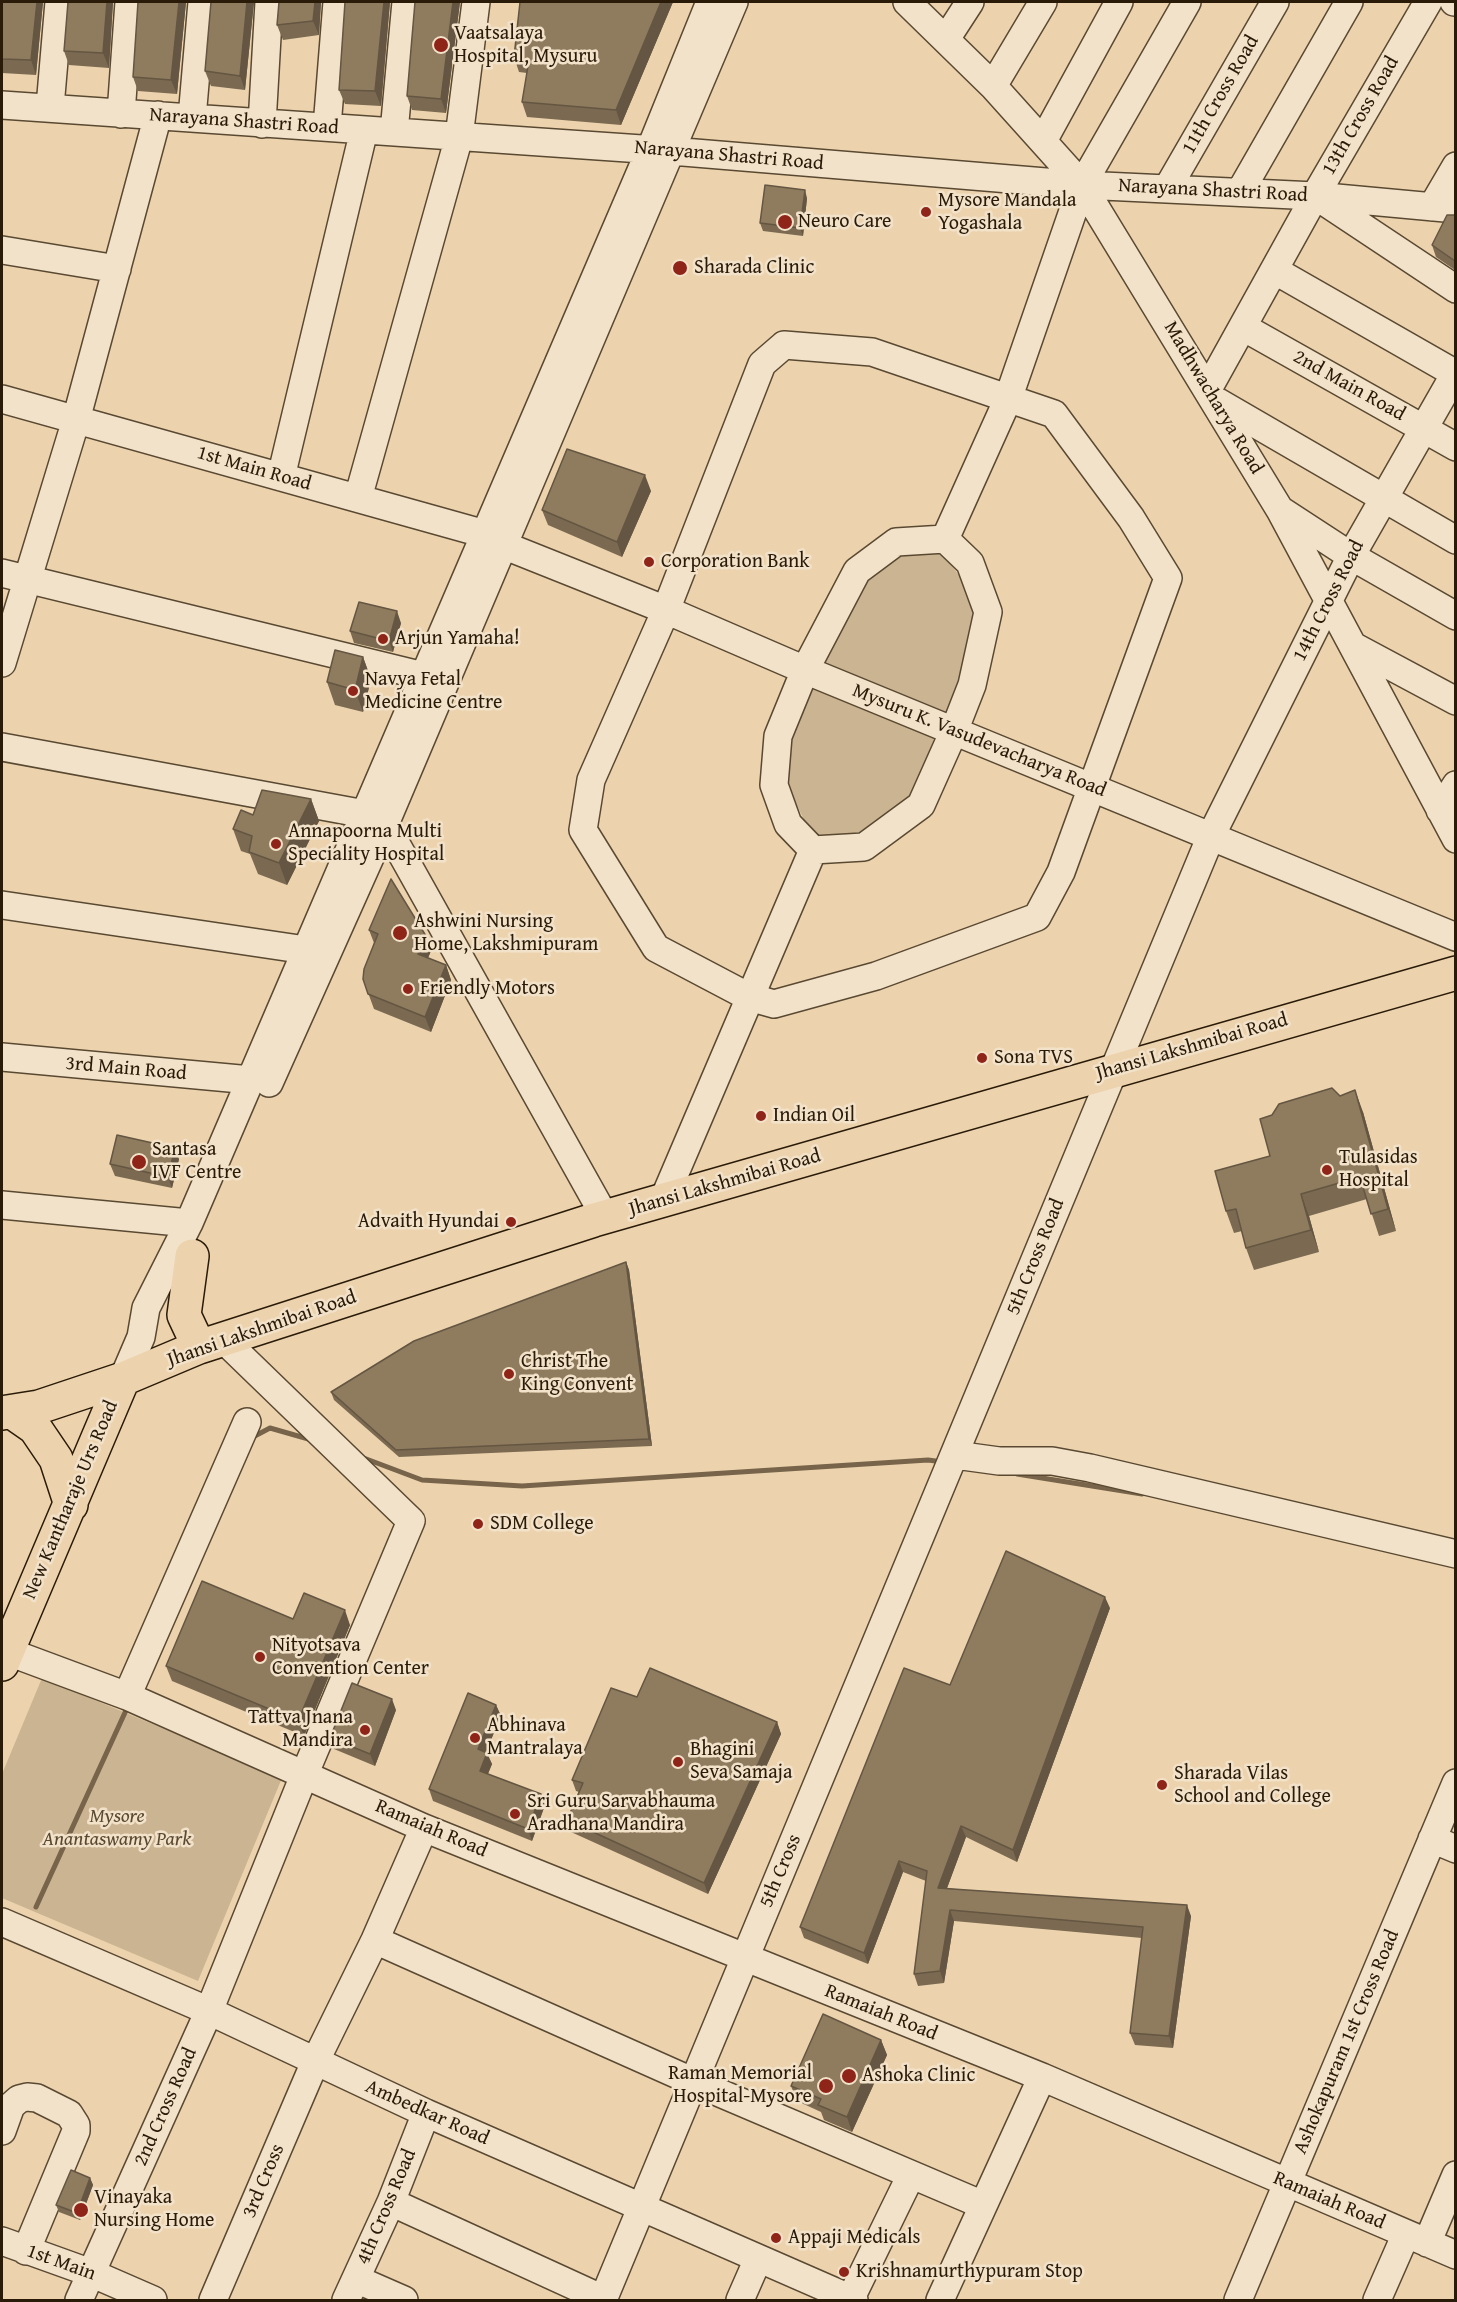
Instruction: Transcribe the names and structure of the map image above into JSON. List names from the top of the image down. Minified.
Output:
{"streets":{"main road":["Jhansi Lakshmibai Road","New Kantharaje Urs Road"],"street":["11th Cross Road","13th Cross Road","Narayana Shastri Road","2nd Main Road","Madhwacharya Road","1st Main Road","14th Cross Road","Mysuru K. Vasudevacharya Road","3rd Main Road","5th Cross Road","Ramaiah Road","5th Cross","Ashokapuram 1st Cross Road","2nd Cross Road","Ambedkar Road","3rd Cross","4th Cross Road","1st Main"]},"crossings":[["11th Cross Road","Narayana Shastri Road"],["13th Cross Road","Narayana Shastri Road"],["13th Cross Road","2nd Main Road"],["13th Cross Road","Madhwacharya Road"],["Narayana Shastri Road","Madhwacharya Road"],["2nd Main Road","14th Cross Road"],["Madhwacharya Road","14th Cross Road"],["1st Main Road","Mysuru K. Vasudevacharya Road"],["14th Cross Road","Mysuru K. Vasudevacharya Road"],["14th Cross Road","Jhansi Lakshmibai Road"],["14th Cross Road","5th Cross Road"],["Jhansi Lakshmibai Road","5th Cross Road"],["Jhansi Lakshmibai Road","New Kantharaje Urs Road"],["Jhansi Lakshmibai Road","2nd Cross Road"],["5th Cross Road","5th Cross"],["New Kantharaje Urs Road","Ramaiah Road"],["Ramaiah Road","5th Cross"],["Ramaiah Road","Ashokapuram 1st Cross Road"],["Ramaiah Road","2nd Cross Road"],["Ramaiah Road","3rd Cross"],["5th Cross","Ambedkar Road"],["2nd Cross Road","Ambedkar Road"],["2nd Cross Road","1st Main"],["Ambedkar Road","3rd Cross"],["Ambedkar Road","4th Cross Road"]],"parks":["Mysore Anantaswamy Park"],"places":["Vaatsalaya Hospital, Mysuru","Mysore Mandala Yogashala","Neuro Care","Sharada Clinic","Corporation Bank","Arjun Yamaha!","Navya Fetal Medicine Centre","Annapoorna Multi Speciality Hospital","Ashwini Nursing Home, Lakshmipuram","Friendly Motors","Sona TVS","Indian Oil","Santasa IVF Centre","Tulasidas Hospital","Advaith Hyundai","Christ The King Convent","SDM College","Nityotsava Convention Center","Tattva Jnana Mandira","Abhinava Mantralaya","Bhagini Seva Samaja","Sharada Vilas School and College","Sri Guru Sarvabhauma Aradhana Mandira","Ashoka Clinic","Raman Memorial Hospital-Mysore","Vinayaka Nursing Home","Appaji Medicals","Krishnamurthypuram Stop"]}
